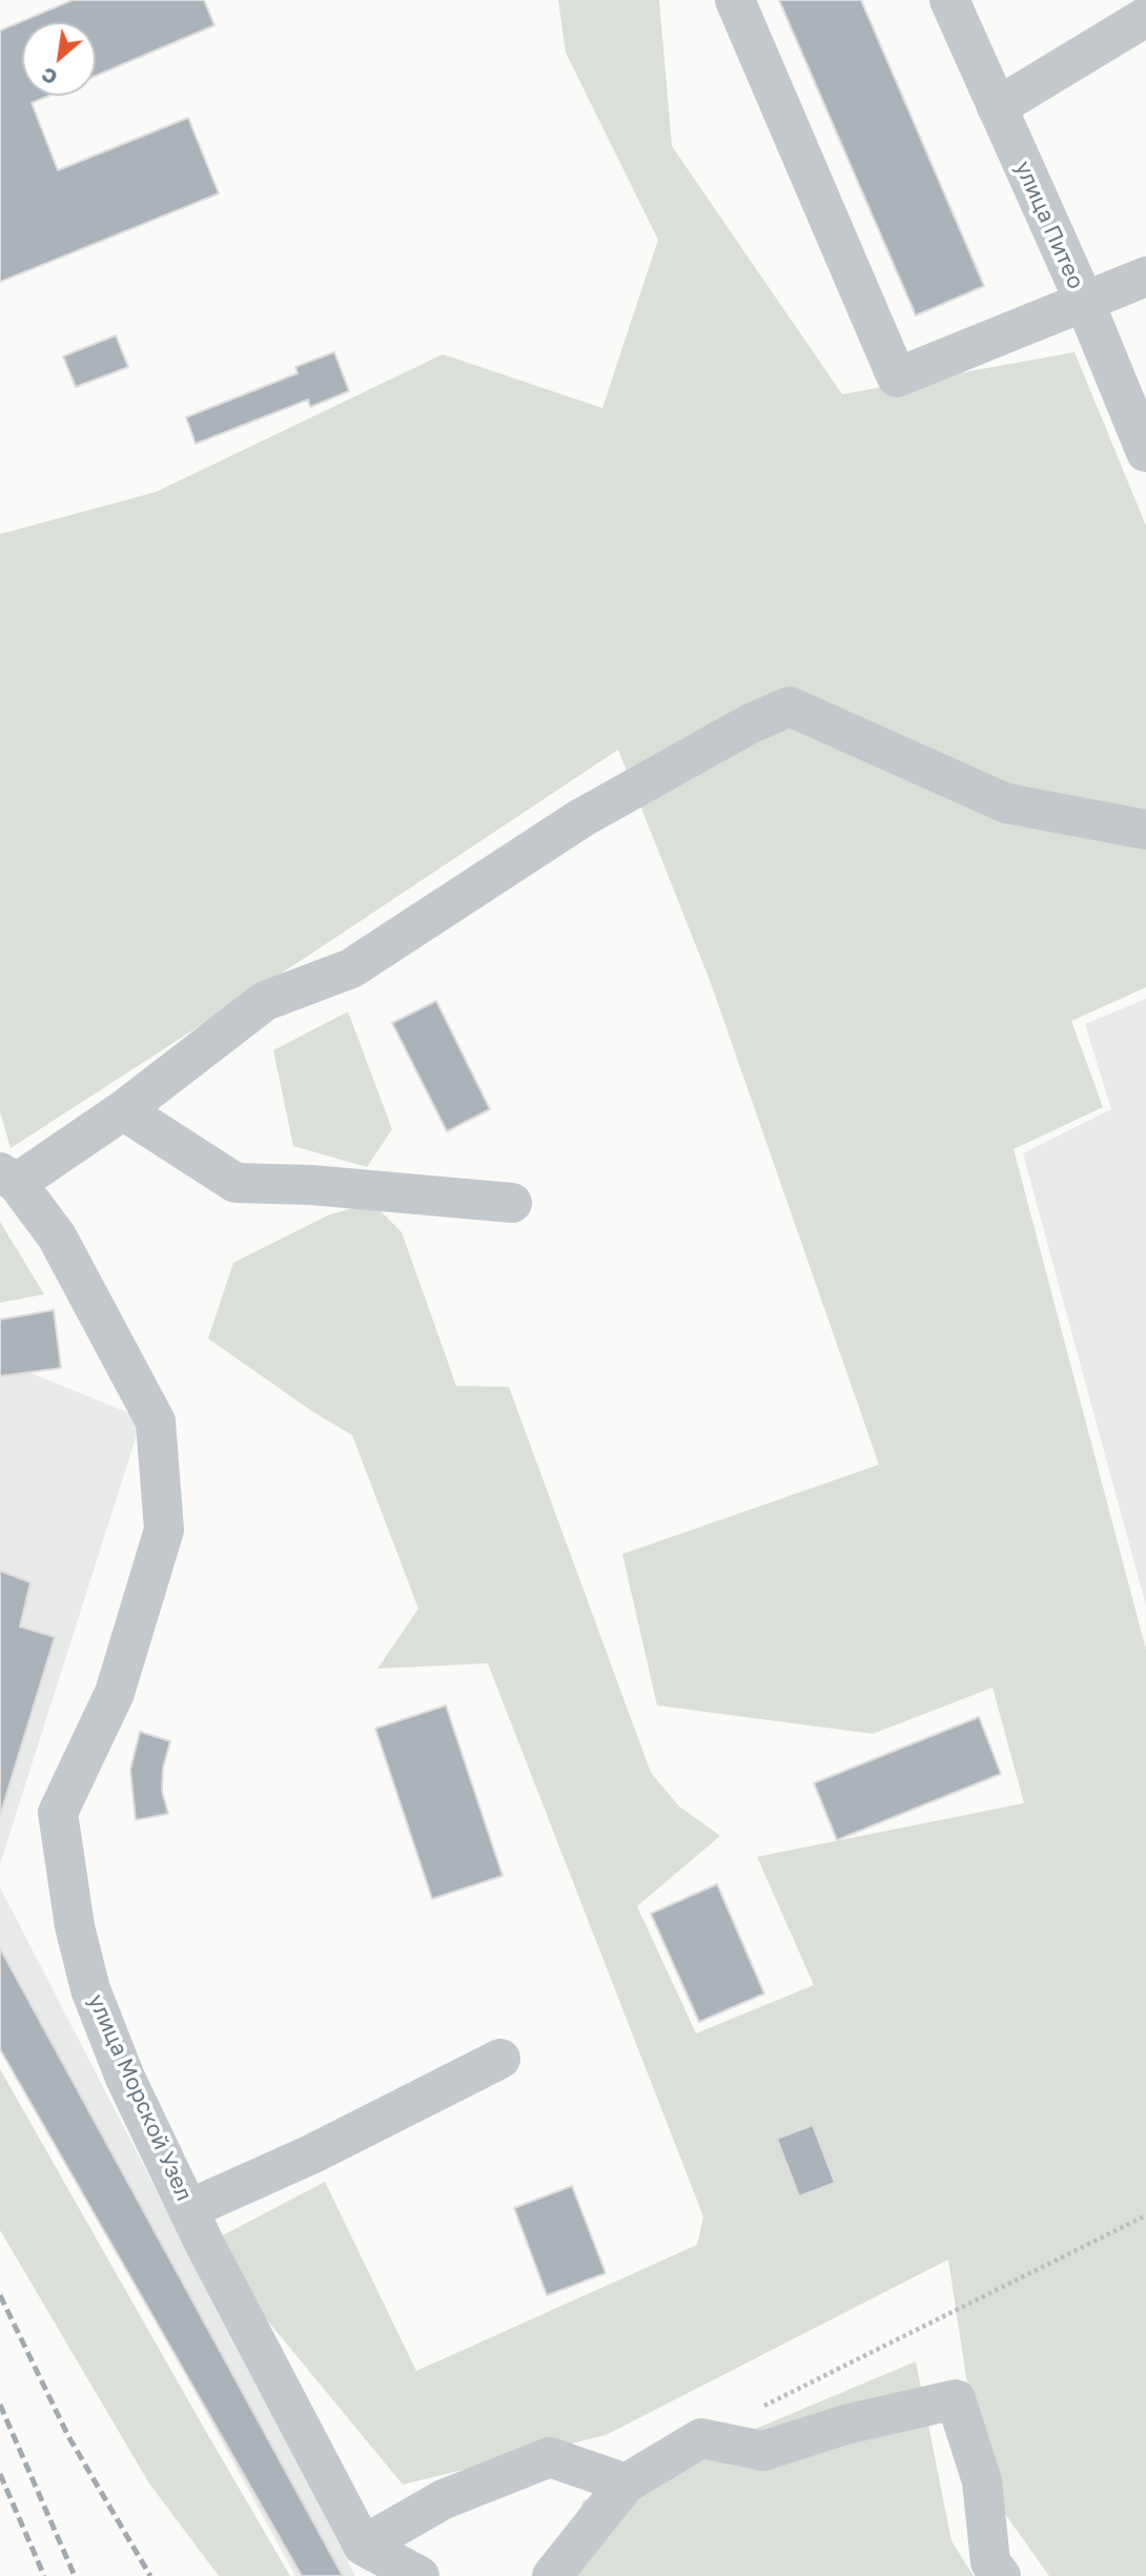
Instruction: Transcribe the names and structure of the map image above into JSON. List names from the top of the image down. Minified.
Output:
{"streets":{"street":["улица Питео","улица Морской Узел"]},"north":"bottom left"}
